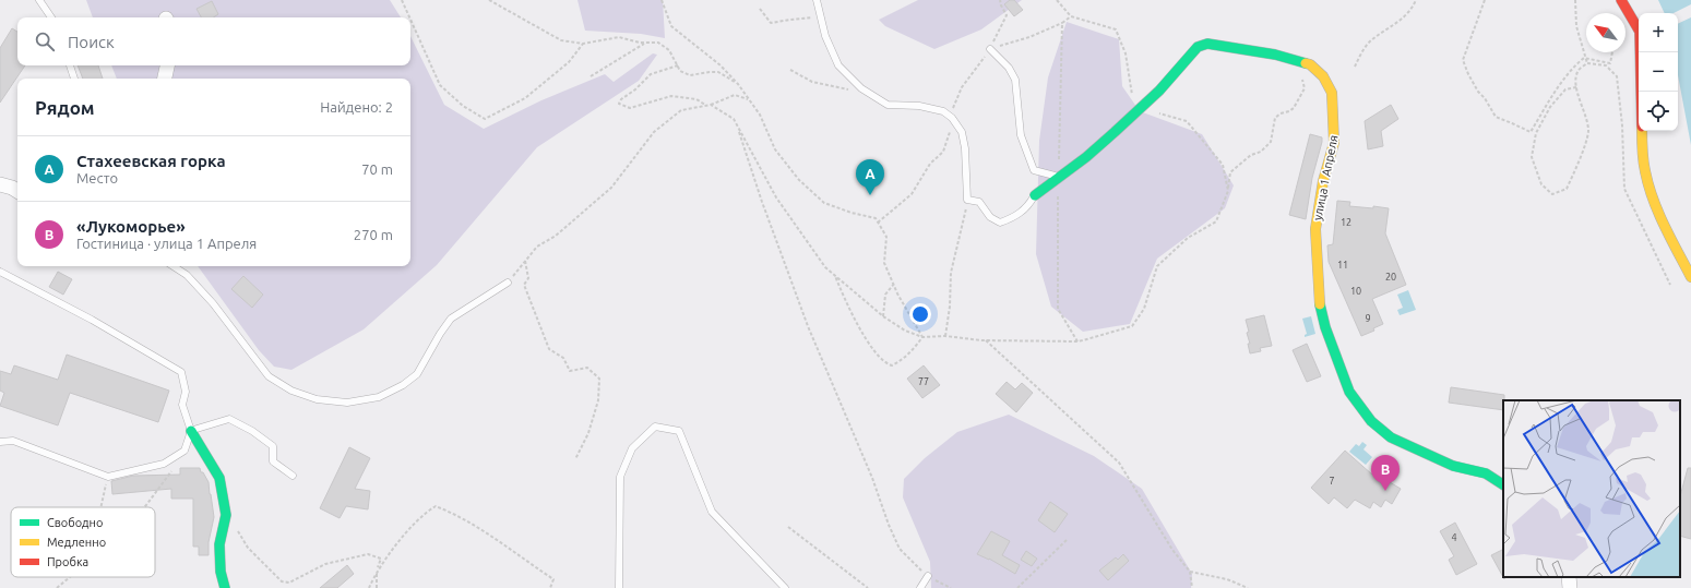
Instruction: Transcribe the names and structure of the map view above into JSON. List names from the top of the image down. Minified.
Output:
{"streets":{"street":["улица 1 Апреля"]},"house_numbers":["12","11","20","10","9","77","7","4"],"legend":["Свободно","Медленно","Пробка"],"north":"top left","page":{"map_buttons":["+","−"],"search":"Поиск","heading":["Рядом","Найдено: 2"],"list":[{"mark":"A","name":"Стахеевская горка","note":"Место","value":"70 m"},{"mark":"B","name":"«Лукоморье»","note":"Гостиница · улица 1 Апреля","value":"270 m"}],"pins":["A","B"]}}
